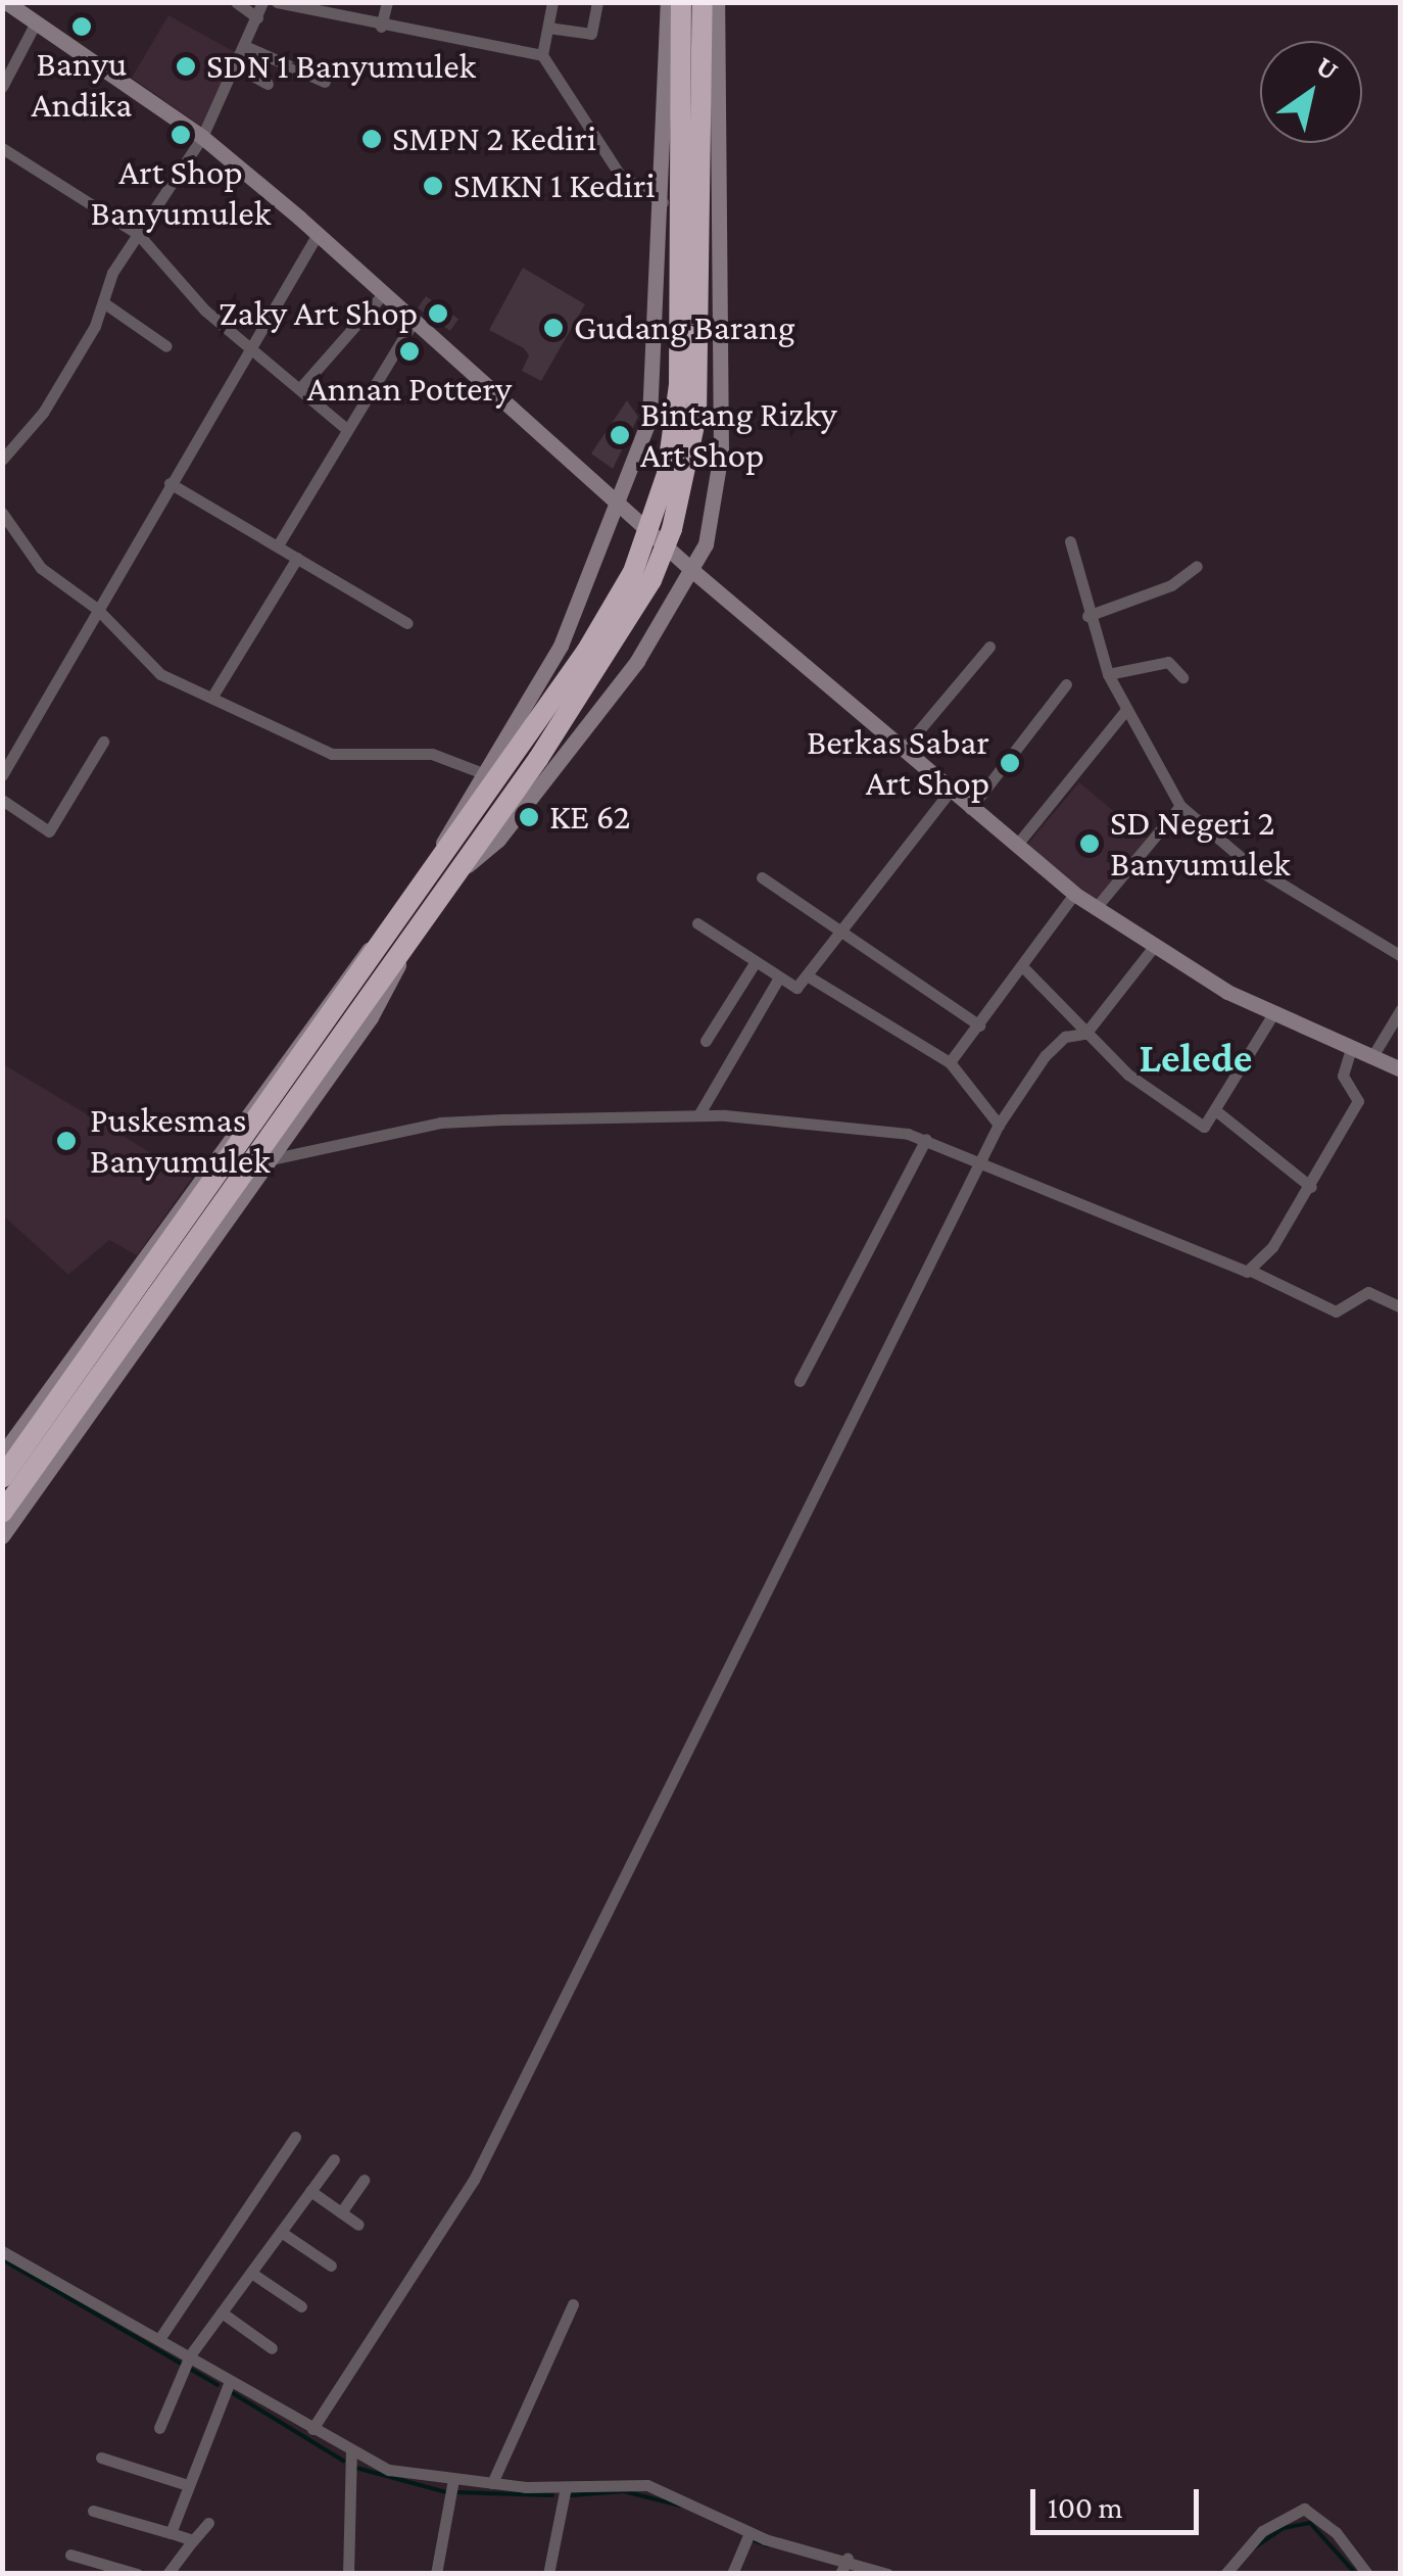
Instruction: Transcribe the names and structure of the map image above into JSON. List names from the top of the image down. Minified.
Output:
{"districts":["Lelede"],"places":["Banyu Andika","SDN 1 Banyumulek","Art Shop Banyumulek","SMPN 2 Kediri","SMKN 1 Kediri","Zaky Art Shop","Gudang Barang","Annan Pottery","Bintang Rizky Art Shop","Berkas Sabar Art Shop","KE 62","SD Negeri 2 Banyumulek","Puskesmas Banyumulek"],"scale_bar":"100 m","north":"top right"}
